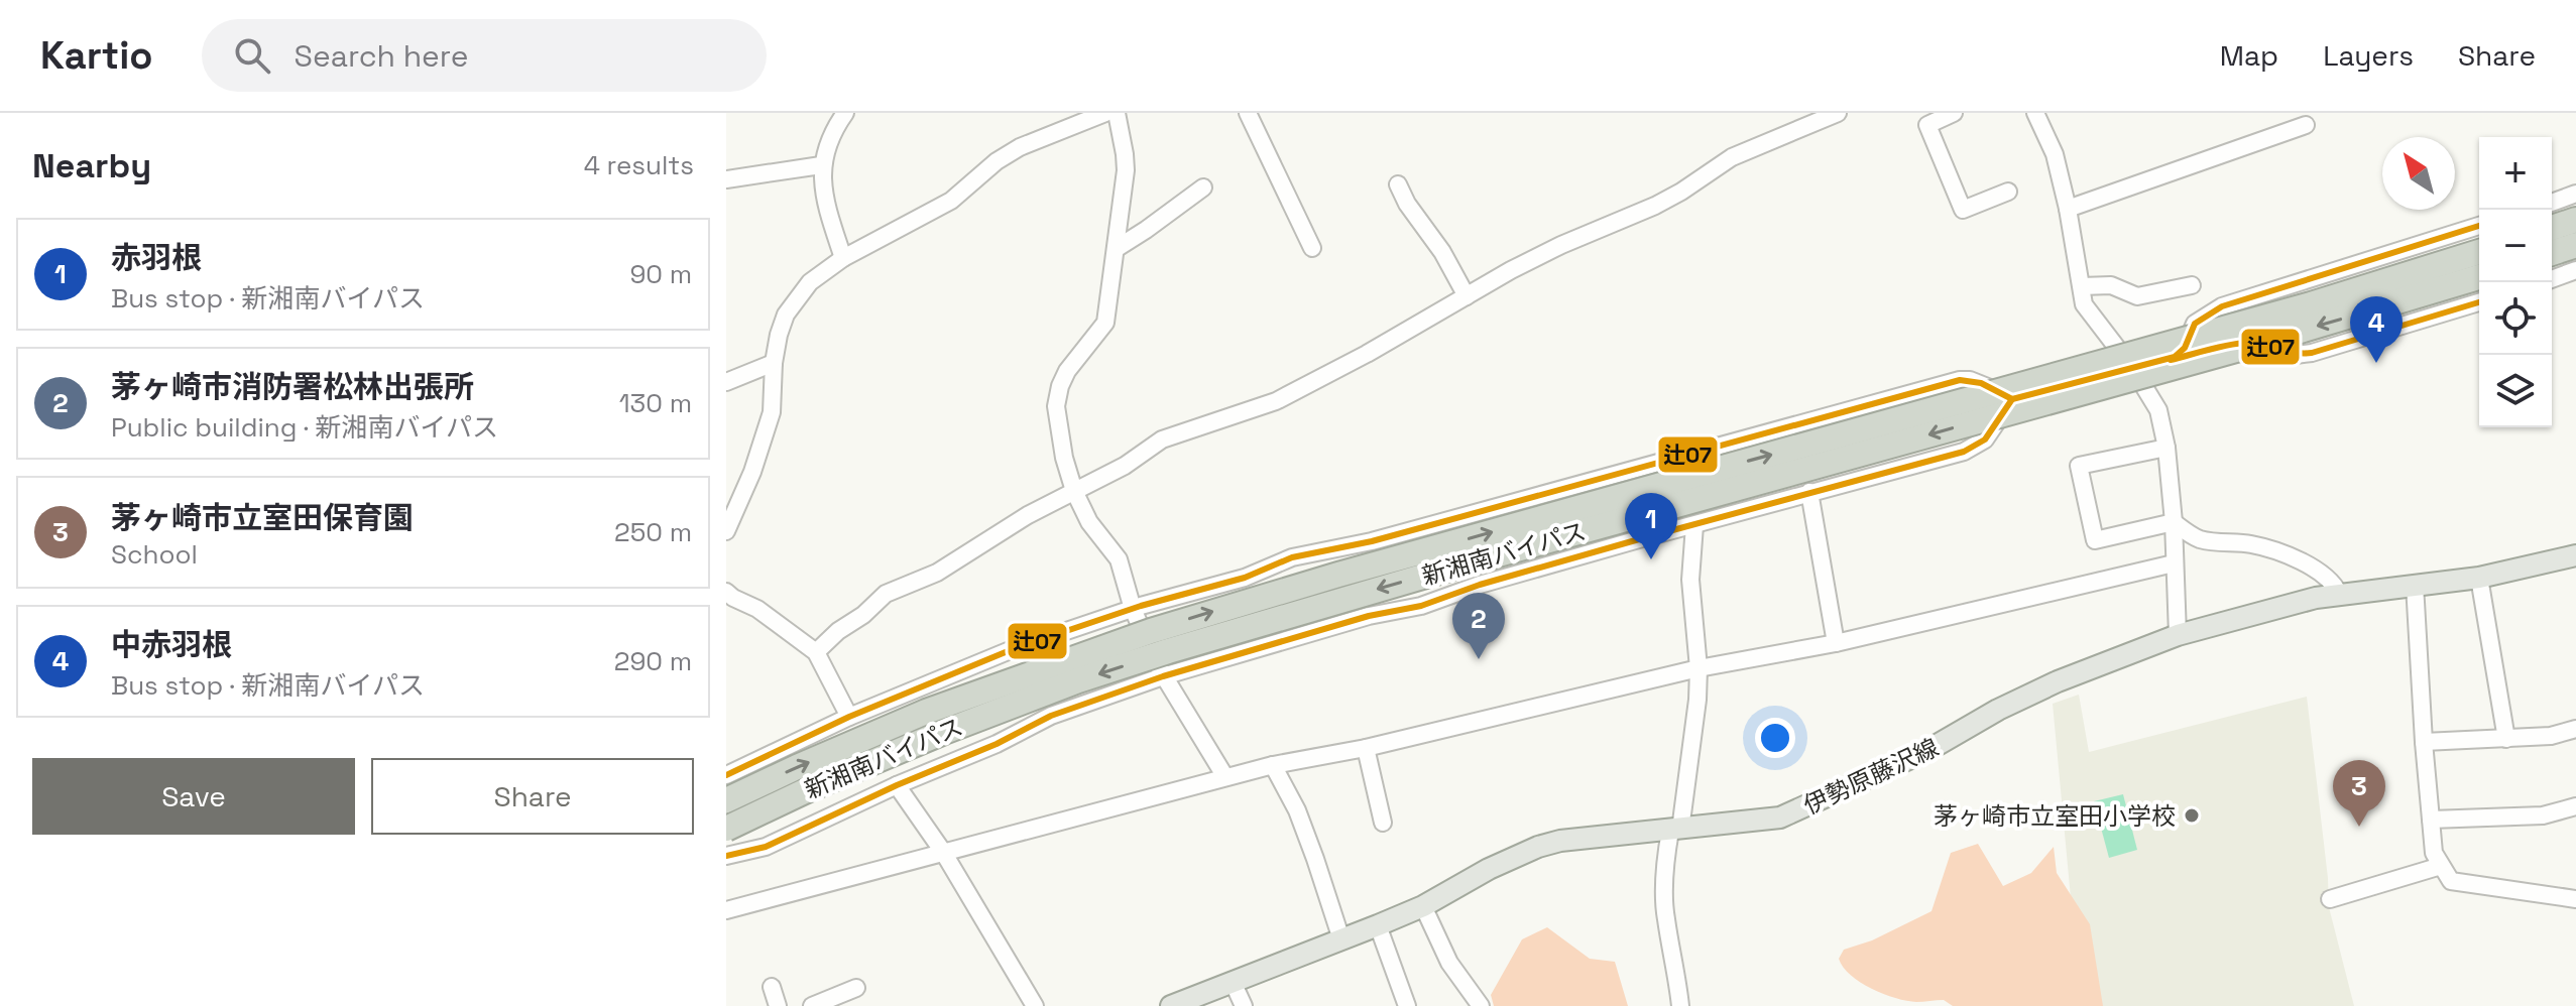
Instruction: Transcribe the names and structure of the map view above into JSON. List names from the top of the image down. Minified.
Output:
{"streets":{"highway":["新湘南バイパス"],"main road":["伊勢原藤沢線"]},"places":["茅ヶ崎市立室田小学校"],"lines":["transit line 辻07"],"north":"top left","page":{"header":"Kartio","search":"Search here","nav":["Map","Layers","Share"],"heading":["Nearby","4 results"],"map_buttons":["+","−"],"list":[{"mark":"1","name":"赤羽根","note":"Bus stop · 新湘南バイパス","value":"90 m"},{"mark":"2","name":"茅ヶ崎市消防署松林出張所","note":"Public building · 新湘南バイパス","value":"130 m"},{"mark":"3","name":"茅ヶ崎市立室田保育園","note":"School","value":"250 m"},{"mark":"4","name":"中赤羽根","note":"Bus stop · 新湘南バイパス","value":"290 m"}],"pins":["4","1","2","3"],"buttons":["Save","Share"]}}
